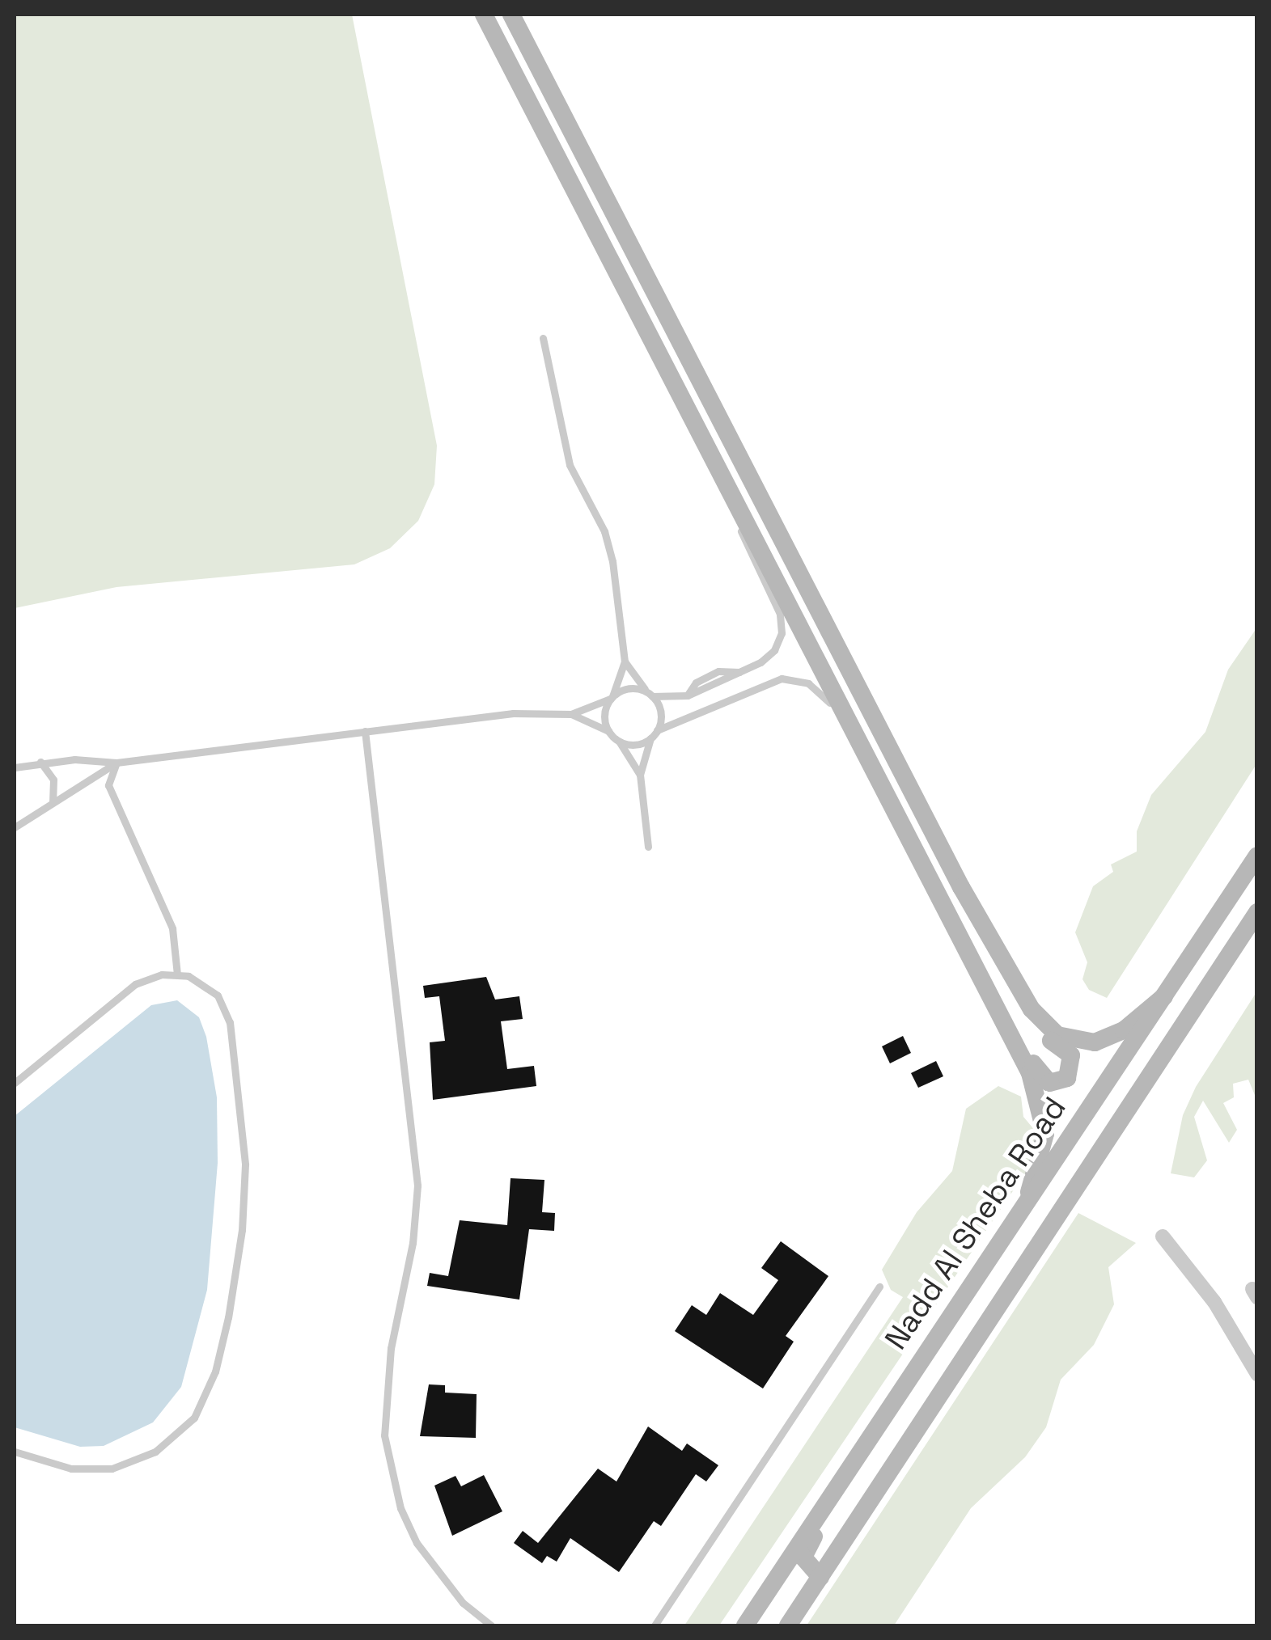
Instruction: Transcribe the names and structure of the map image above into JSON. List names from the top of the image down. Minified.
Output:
{"streets":{"street":["Nadd Al Sheba Road"]}}
